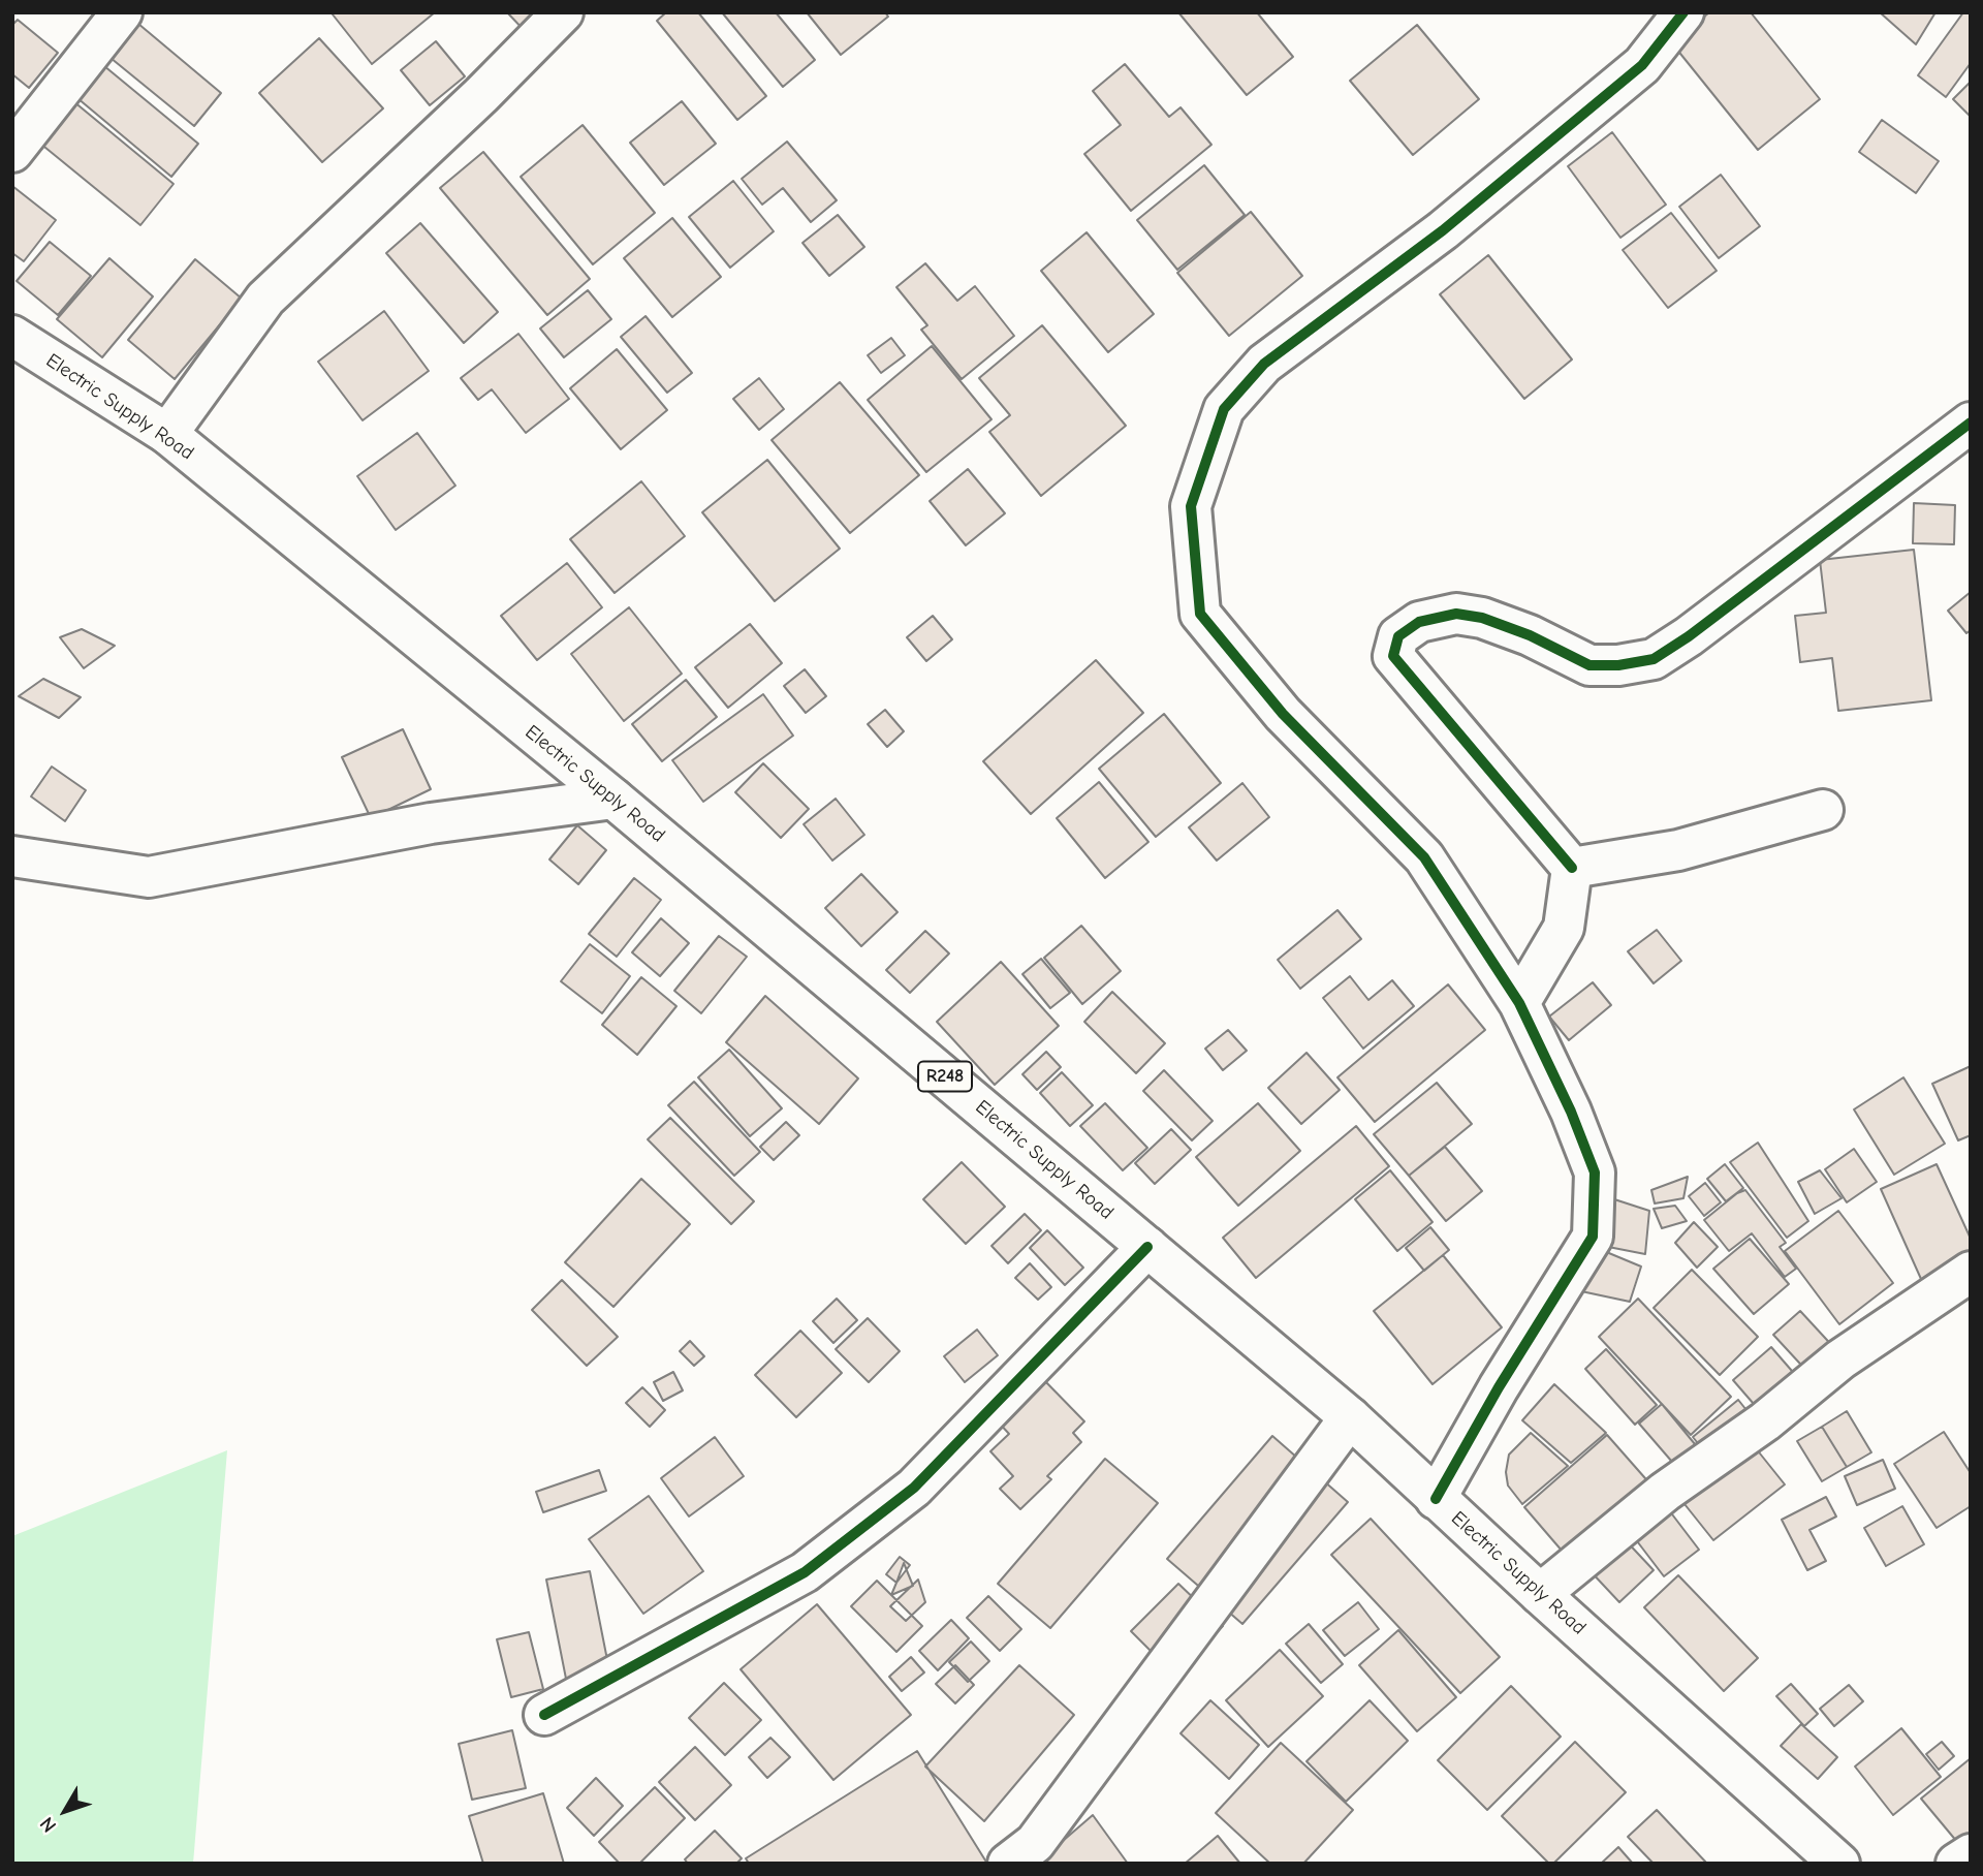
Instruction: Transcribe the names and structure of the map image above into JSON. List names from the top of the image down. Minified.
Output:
{"streets":{"street":["Electric Supply Road","R248"]},"north":"bottom left"}
